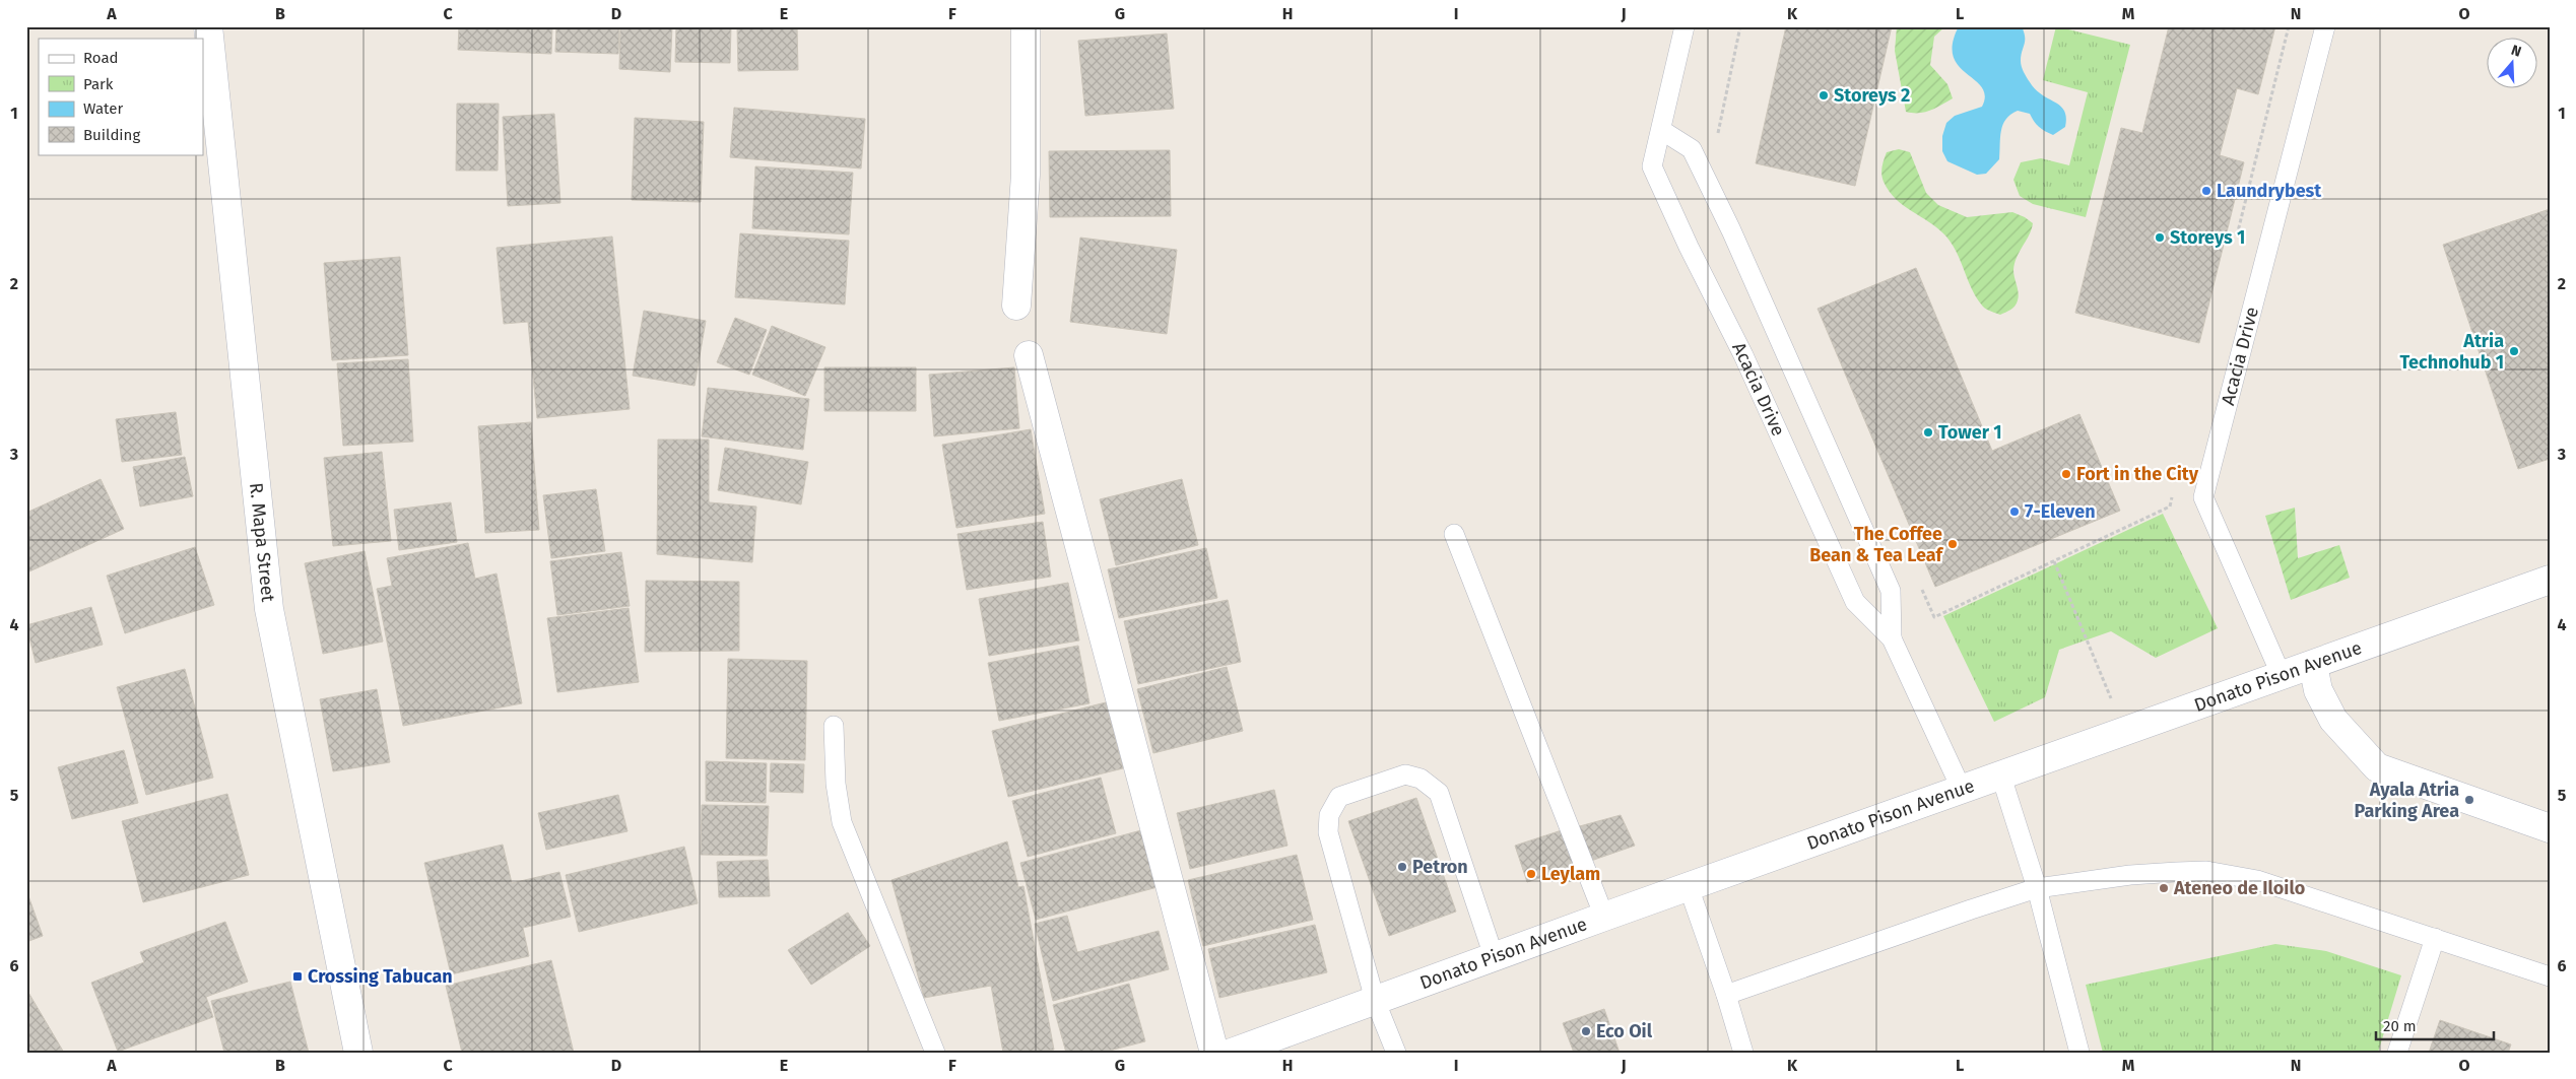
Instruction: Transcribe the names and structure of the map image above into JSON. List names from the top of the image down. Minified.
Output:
{"streets":{"main road":["R. Mapa Street","Donato Pison Avenue"],"lane":["Acacia Drive"]},"crossings":[["Acacia Drive","Donato Pison Avenue"]],"places":{"other":["Storeys 2","Laundrybest","Storeys 1","Atria Technohub 1","Tower 1","Fort in the City","7-Eleven","The Coffee Bean & Tea Leaf","Ayala Atria Parking Area","Petron","Leylam","Ateneo de Iloilo","Eco Oil"],"transit":["Crossing Tabucan"]},"legend":["Road","Park","Water","Building"],"scale_bar":"20 m","north":"top","grid":{"columns":["A","B","C","D","E","F","G","H","I","J","K","L","M","N","O"],"rows":["1","2","3","4","5","6"]}}
